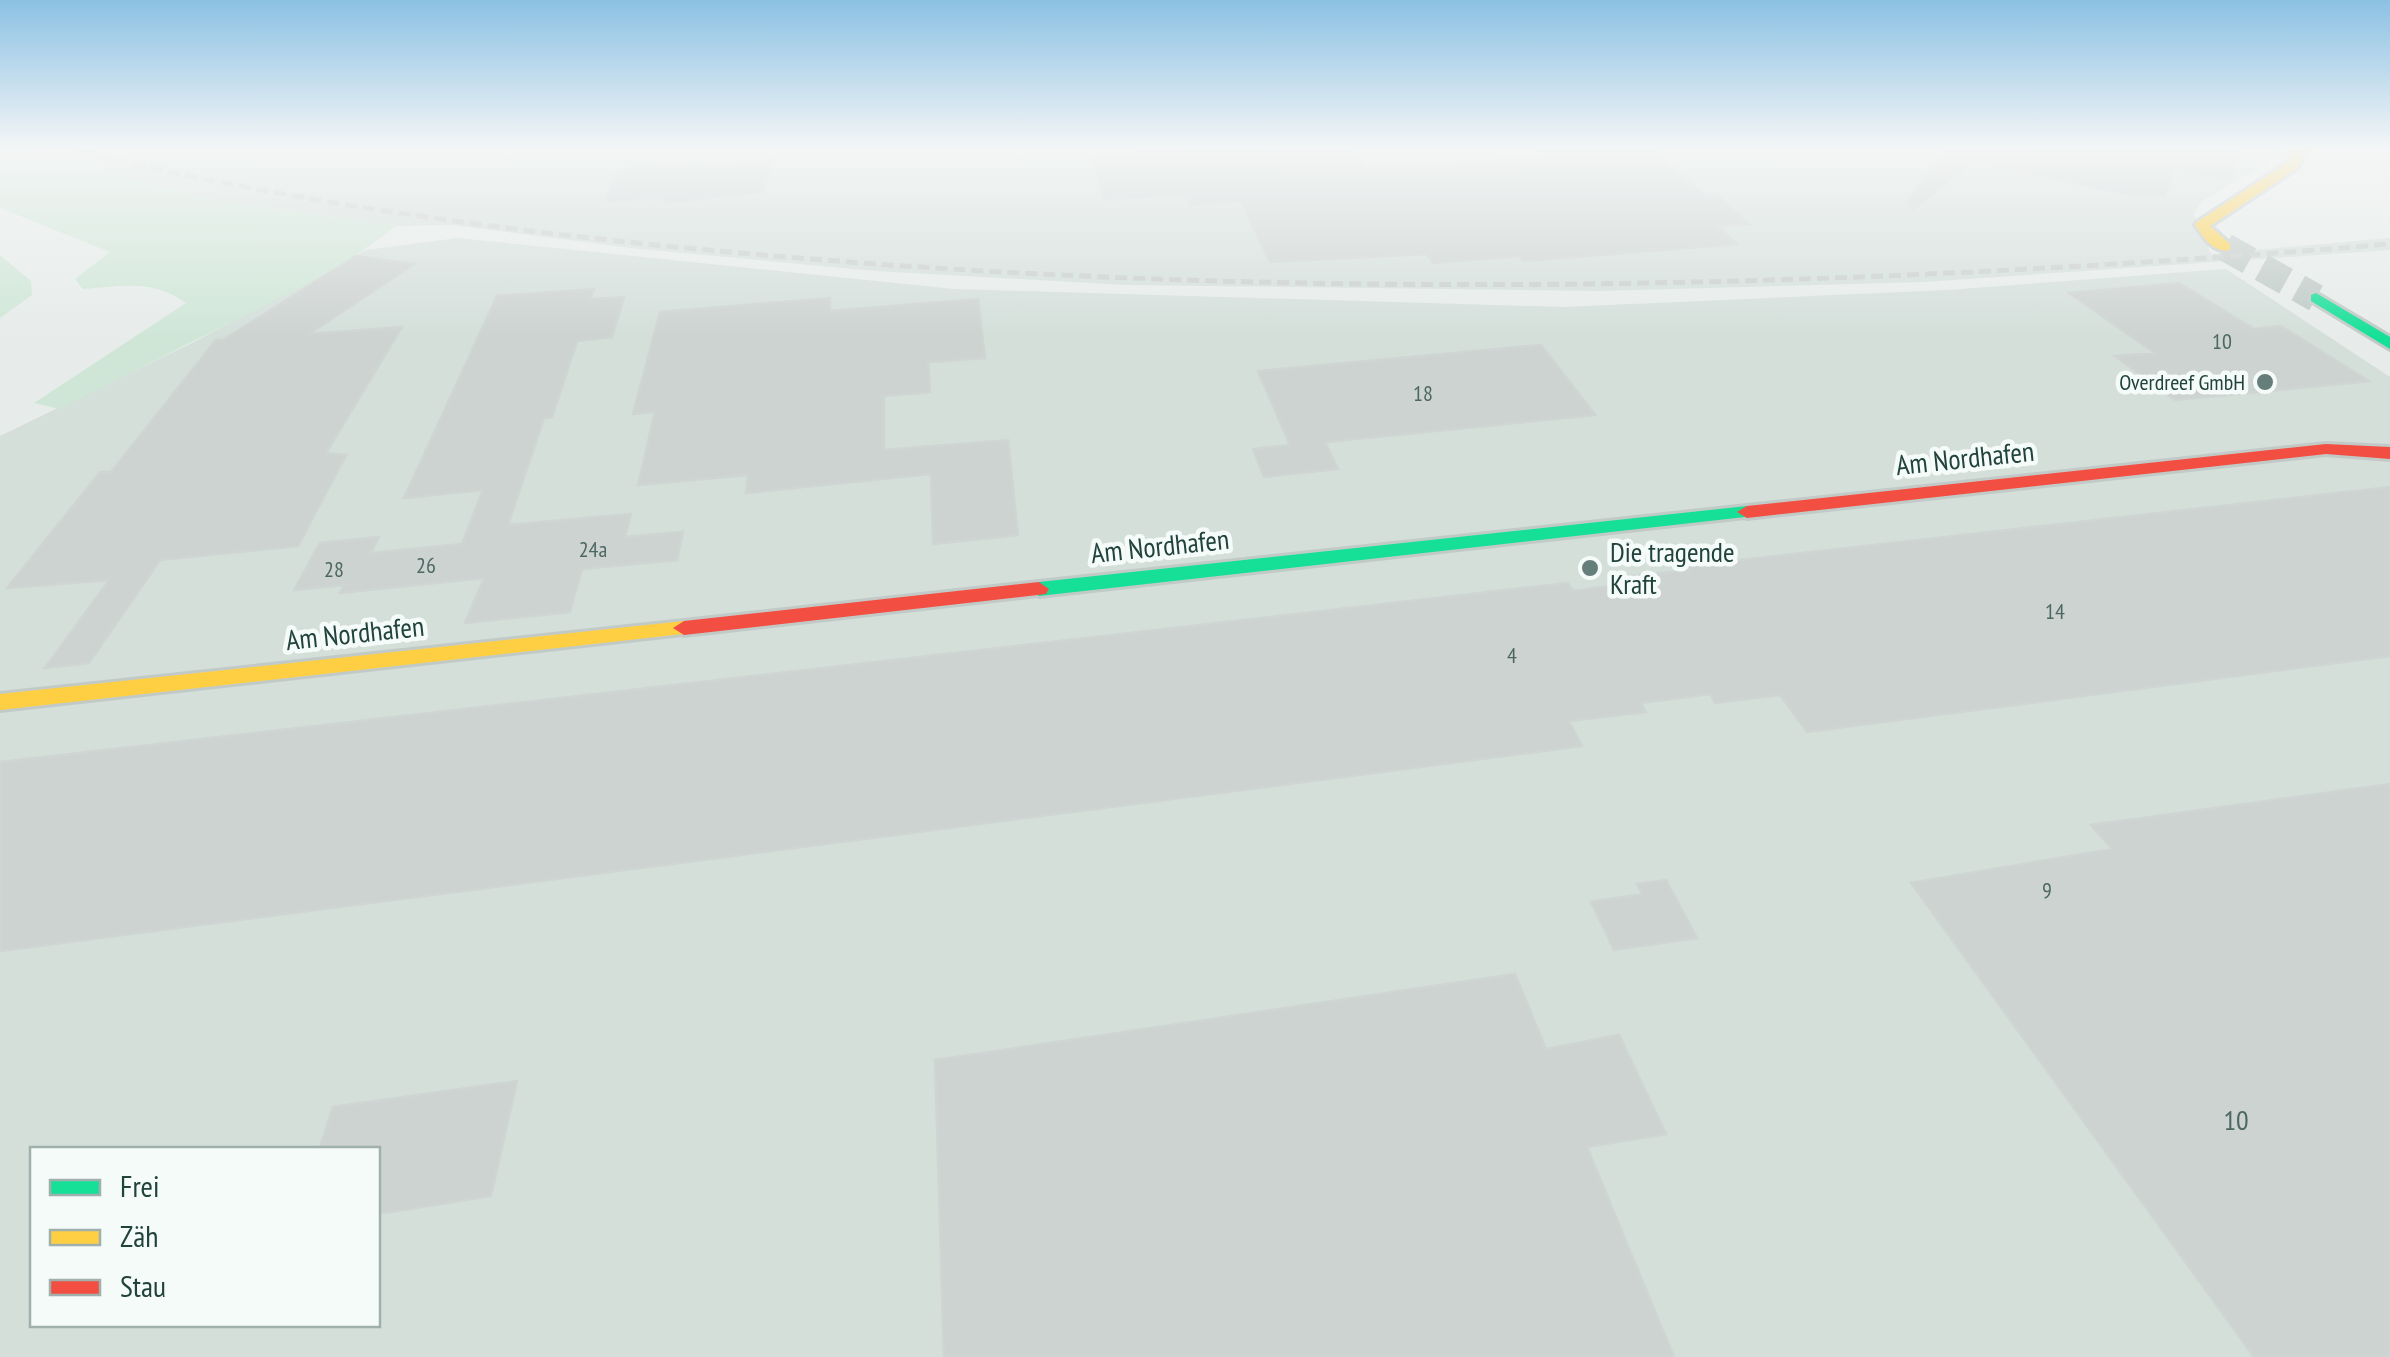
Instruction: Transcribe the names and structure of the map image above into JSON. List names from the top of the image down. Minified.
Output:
{"streets":{"main road":["Am Nordhafen"]},"places":["Overdreef GmbH","Die tragende Kraft"],"house_numbers":["10","18","24a","26","28","14","4","9","10"],"legend":["Frei","Zäh","Stau"]}
